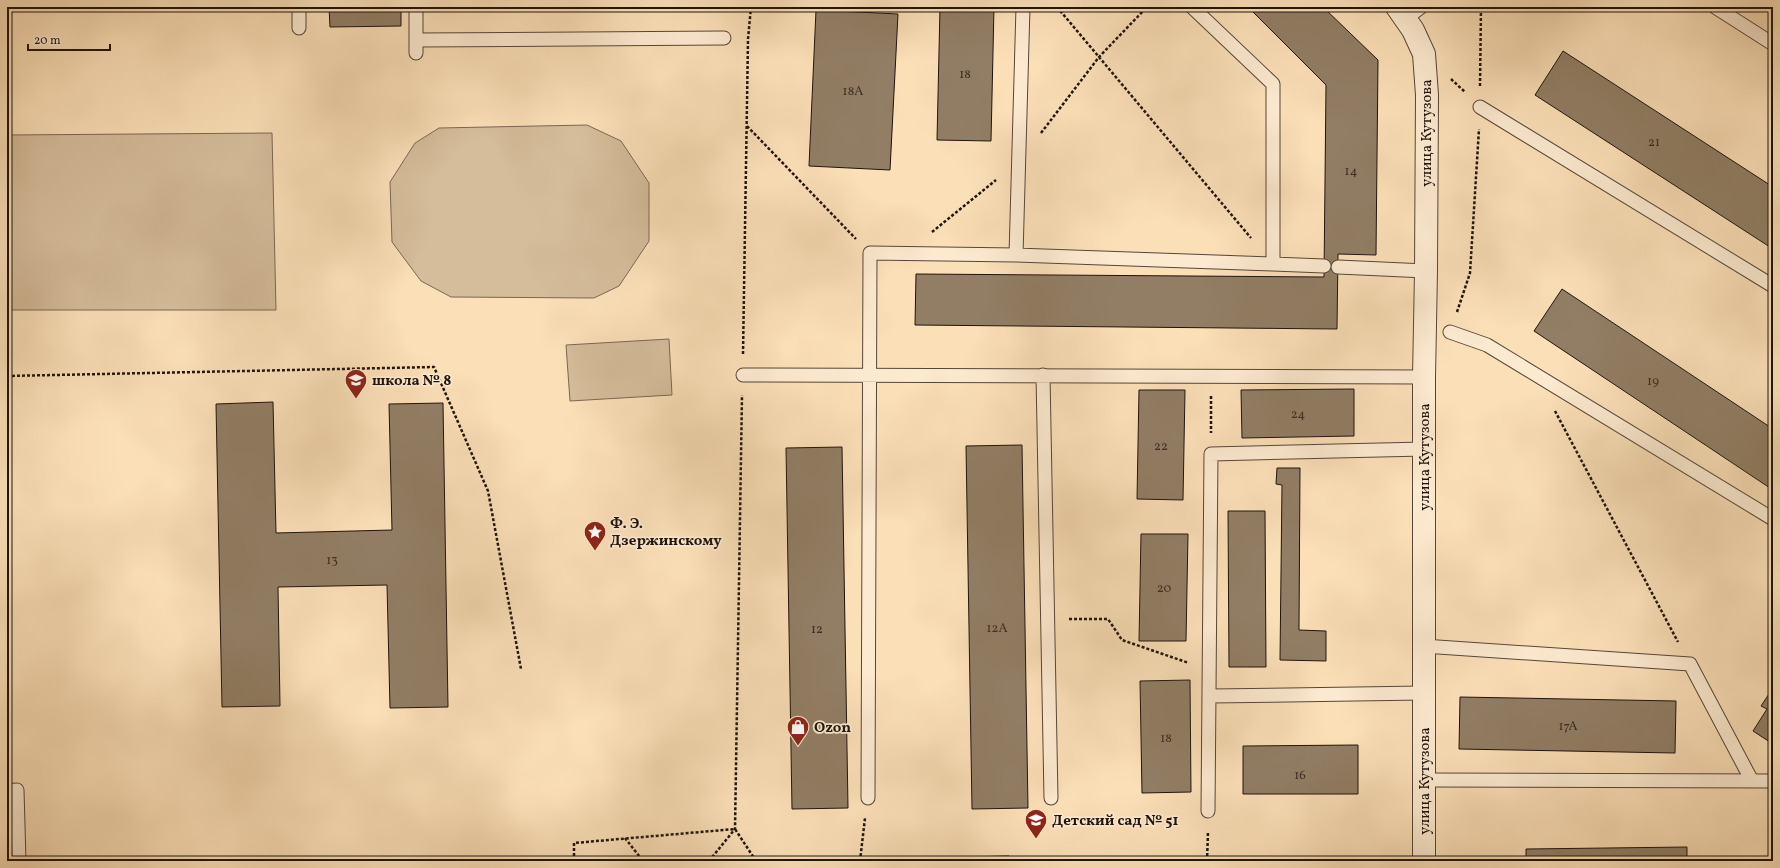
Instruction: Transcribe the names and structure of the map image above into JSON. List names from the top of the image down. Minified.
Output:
{"streets":{"street":["улица Кутузова"]},"places":{"school or university":["школа № 8","Детский сад № 51"],"place":["Ф. Э. Дзержинскому"],"shop":["Ozon"]},"house_numbers":["18","18А","21","14","19","24","22","13","20","12А","12","17А","18","16"],"scale_bar":"20 m"}
